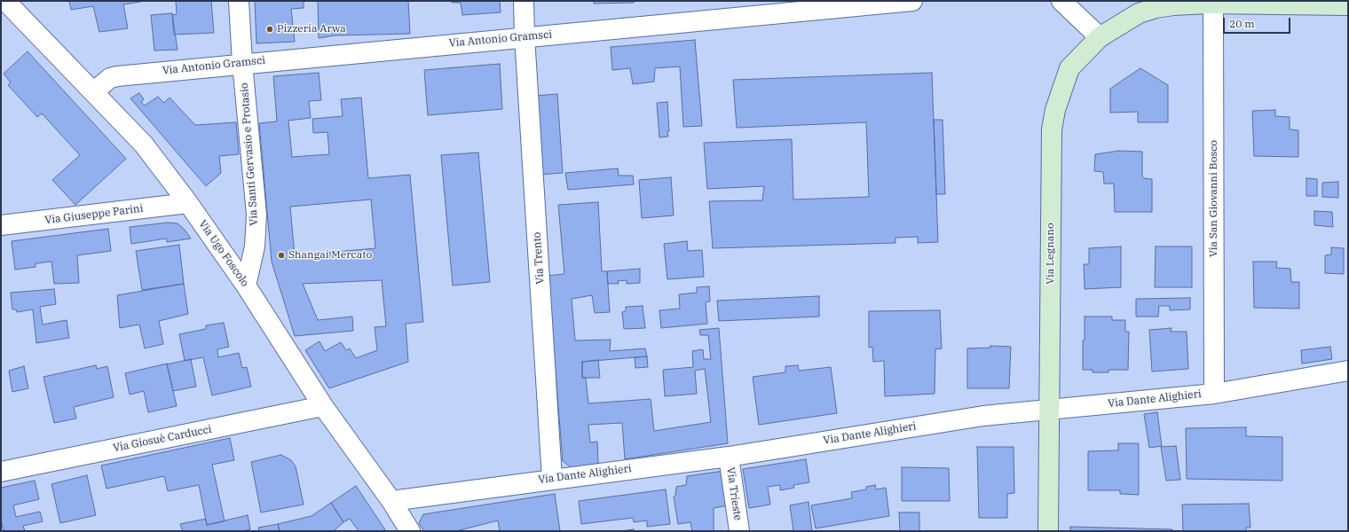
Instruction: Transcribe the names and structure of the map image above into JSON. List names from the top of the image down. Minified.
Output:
{"streets":{"street":["Via Antonio Gramsci","Via Santi Gervasio e Protasio","Via San Giovanni Bosco","Via Giuseppe Parini","Via Ugo Foscolo","Via Legnano","Via Trento","Via Dante Alighieri","Via Giosuè Carducci","Via Trieste"]},"crossings":[["Via Antonio Gramsci","Via Santi Gervasio e Protasio"],["Via Antonio Gramsci","Via Ugo Foscolo"],["Via Antonio Gramsci","Via Trento"],["Via Santi Gervasio e Protasio","Via Ugo Foscolo"],["Via San Giovanni Bosco","Via Legnano"],["Via San Giovanni Bosco","Via Dante Alighieri"],["Via Giuseppe Parini","Via Ugo Foscolo"],["Via Ugo Foscolo","Via Dante Alighieri"],["Via Ugo Foscolo","Via Giosuè Carducci"],["Via Legnano","Via Dante Alighieri"],["Via Trento","Via Dante Alighieri"],["Via Dante Alighieri","Via Trieste"]],"places":["Pizzeria Arwa","Shangai Mercato"],"scale_bar":"20 m"}
